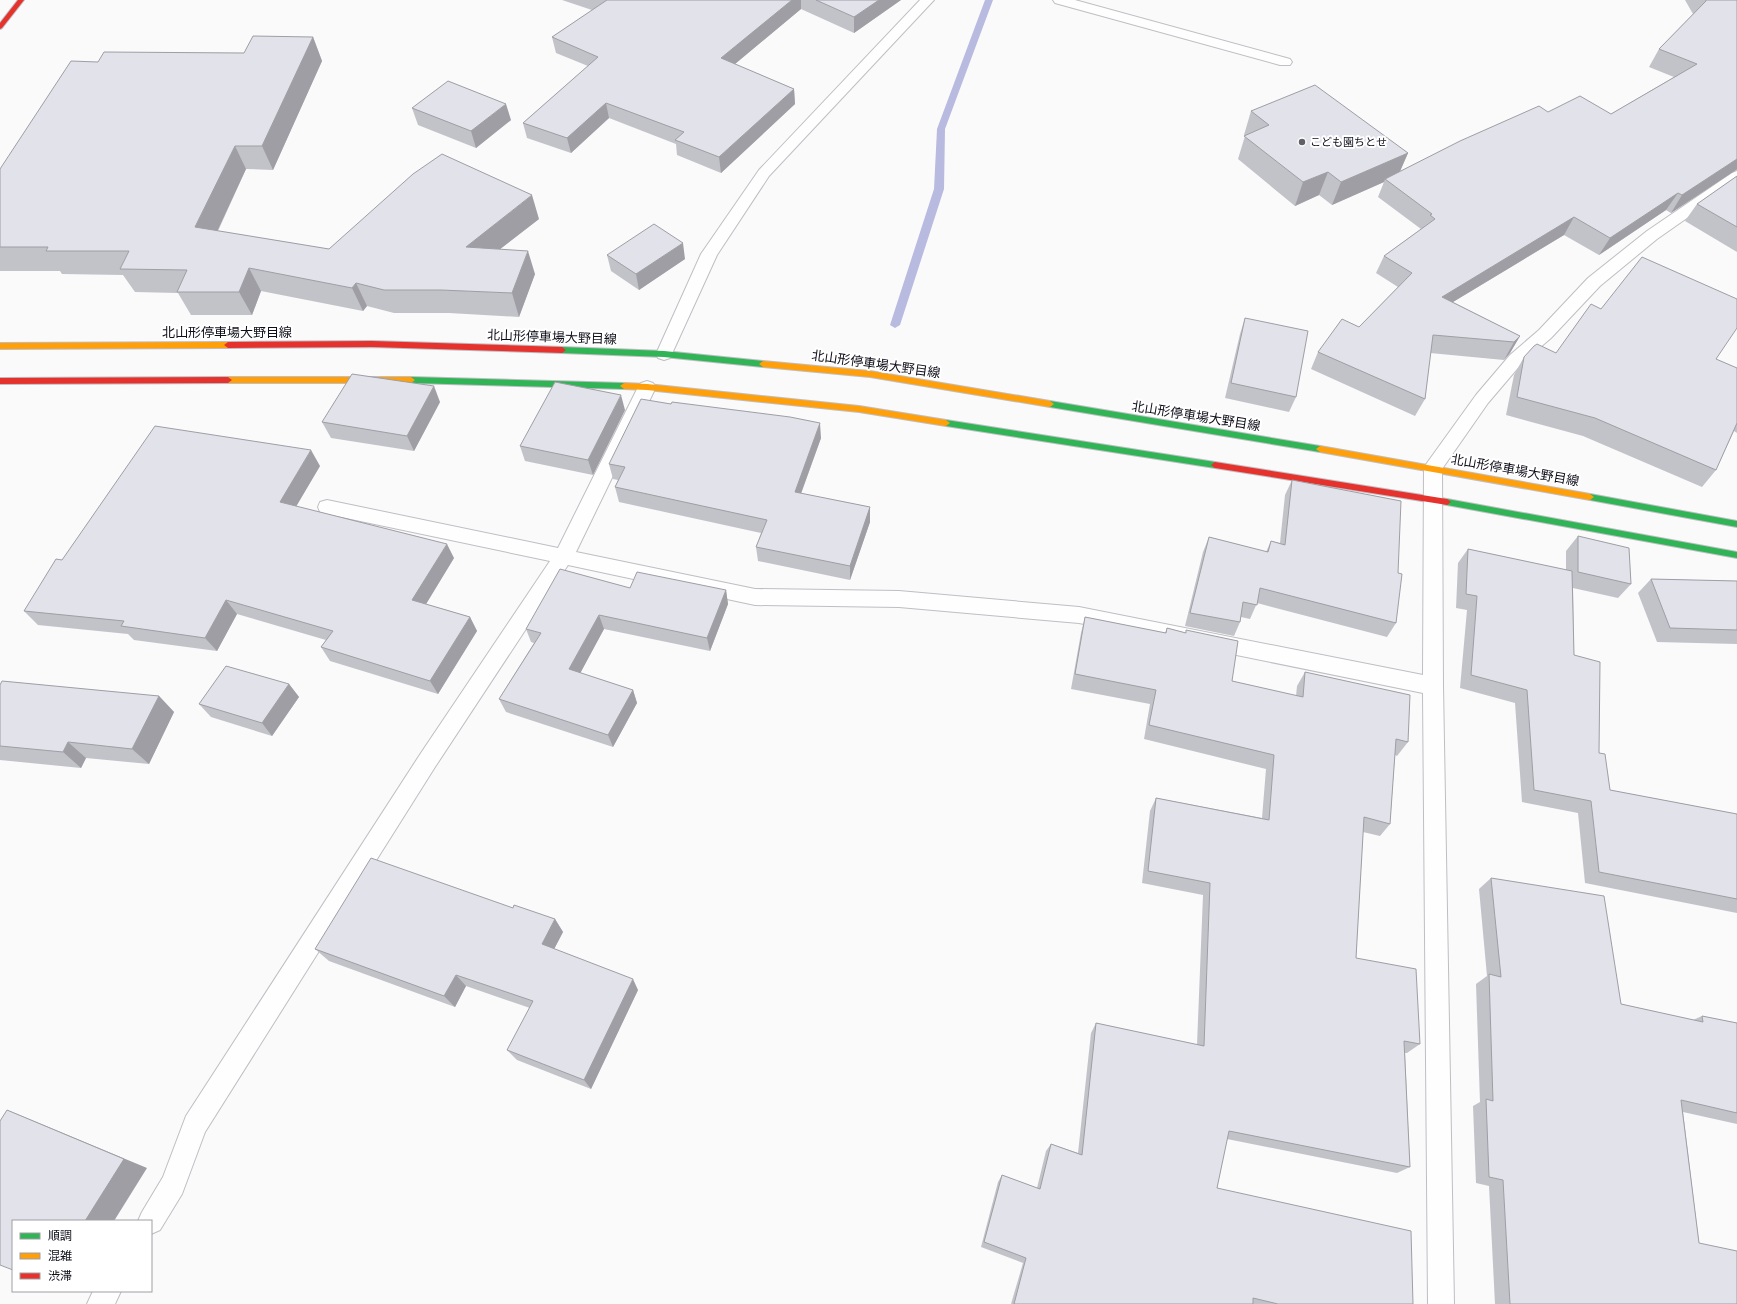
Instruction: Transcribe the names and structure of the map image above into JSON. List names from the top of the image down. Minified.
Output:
{"streets":{"main road":["北山形停車場大野目線"]},"places":["こども園ちとせ"],"legend":["順調","混雑","渋滞"]}
